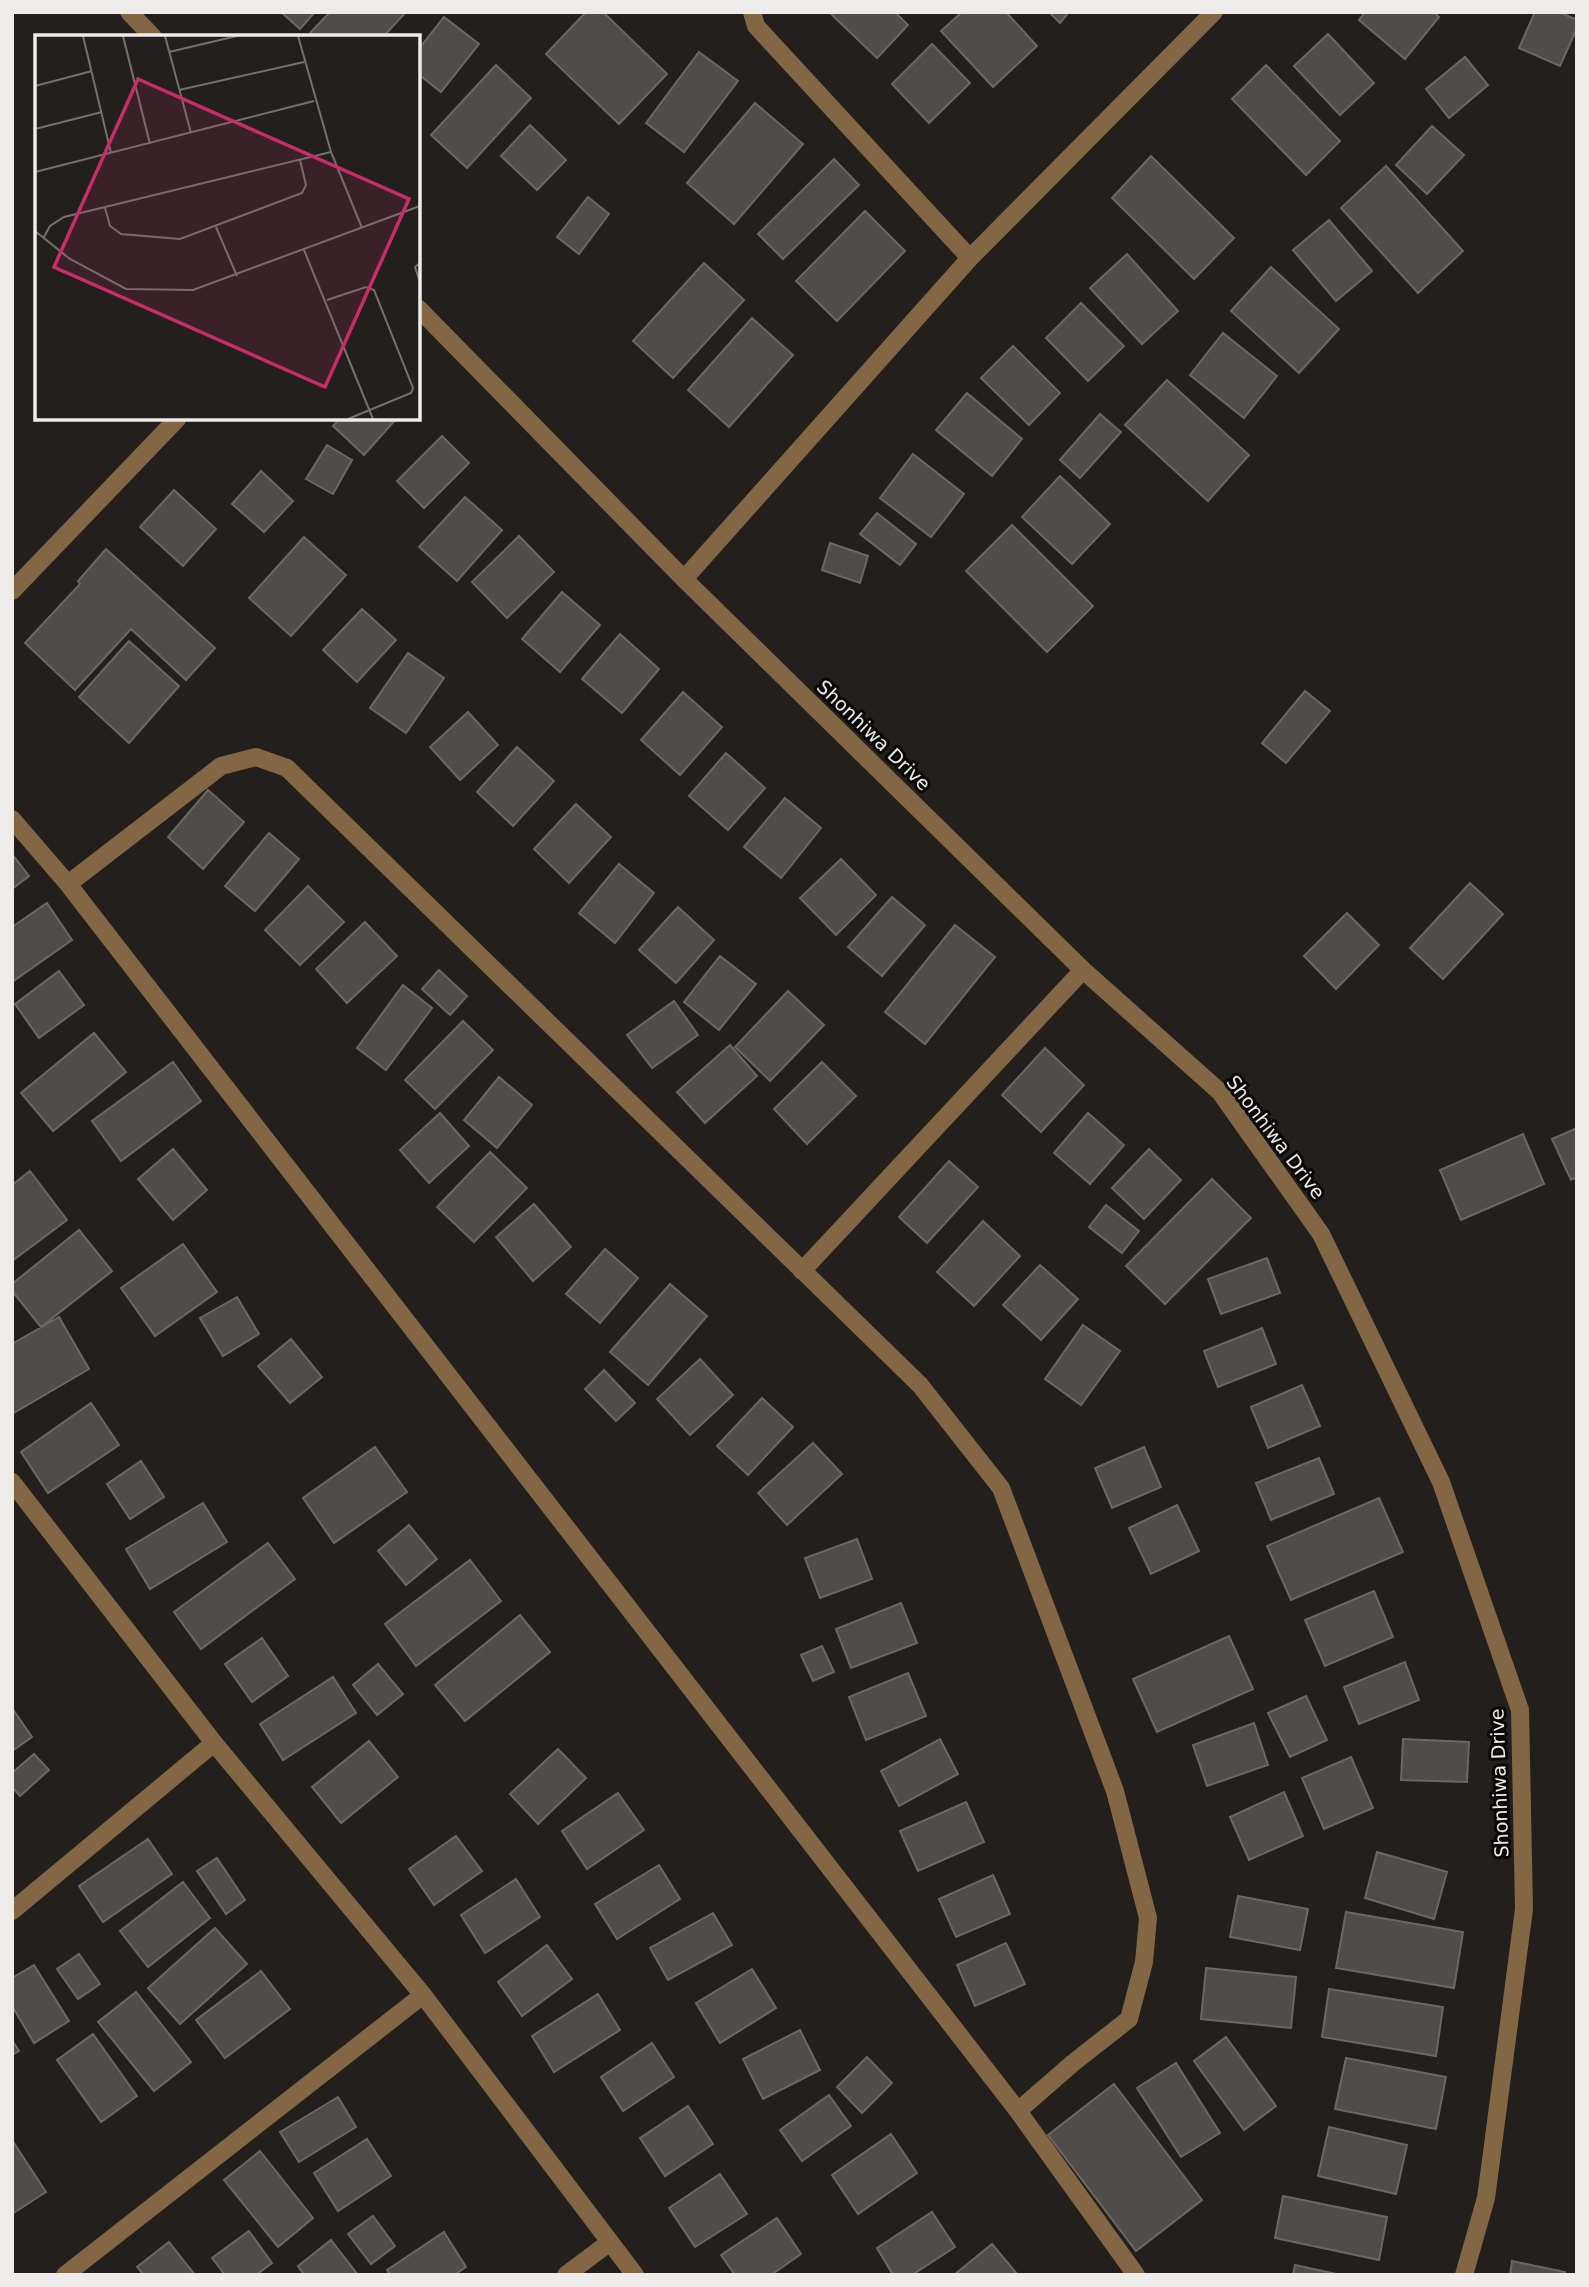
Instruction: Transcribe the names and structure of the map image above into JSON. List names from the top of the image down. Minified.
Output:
{"streets":{"street":["Shonhiwa Drive"]}}
